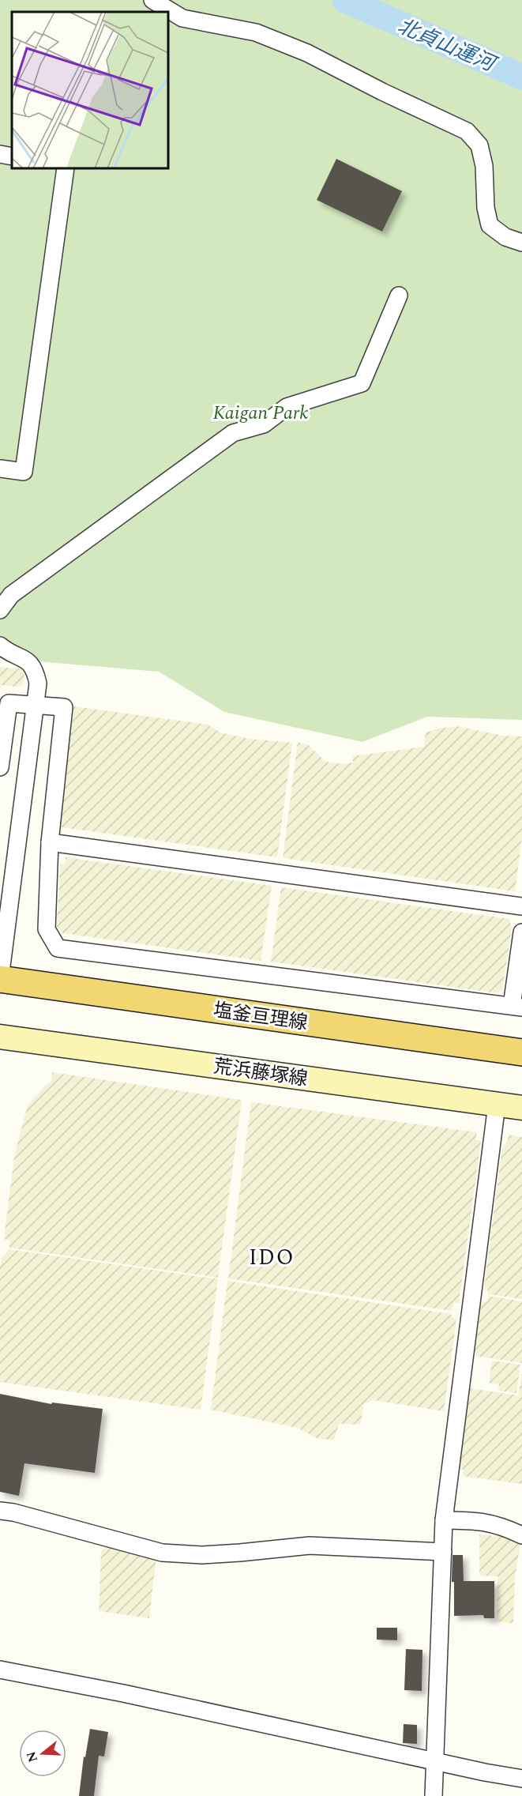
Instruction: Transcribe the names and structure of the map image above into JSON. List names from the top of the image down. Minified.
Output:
{"streets":{"main road":["塩釜亘理線"],"street":["荒浜藤塚線"]},"districts":["IDO"],"water":["北貞山運河"],"parks":["Kaigan Park"],"north":"left"}
